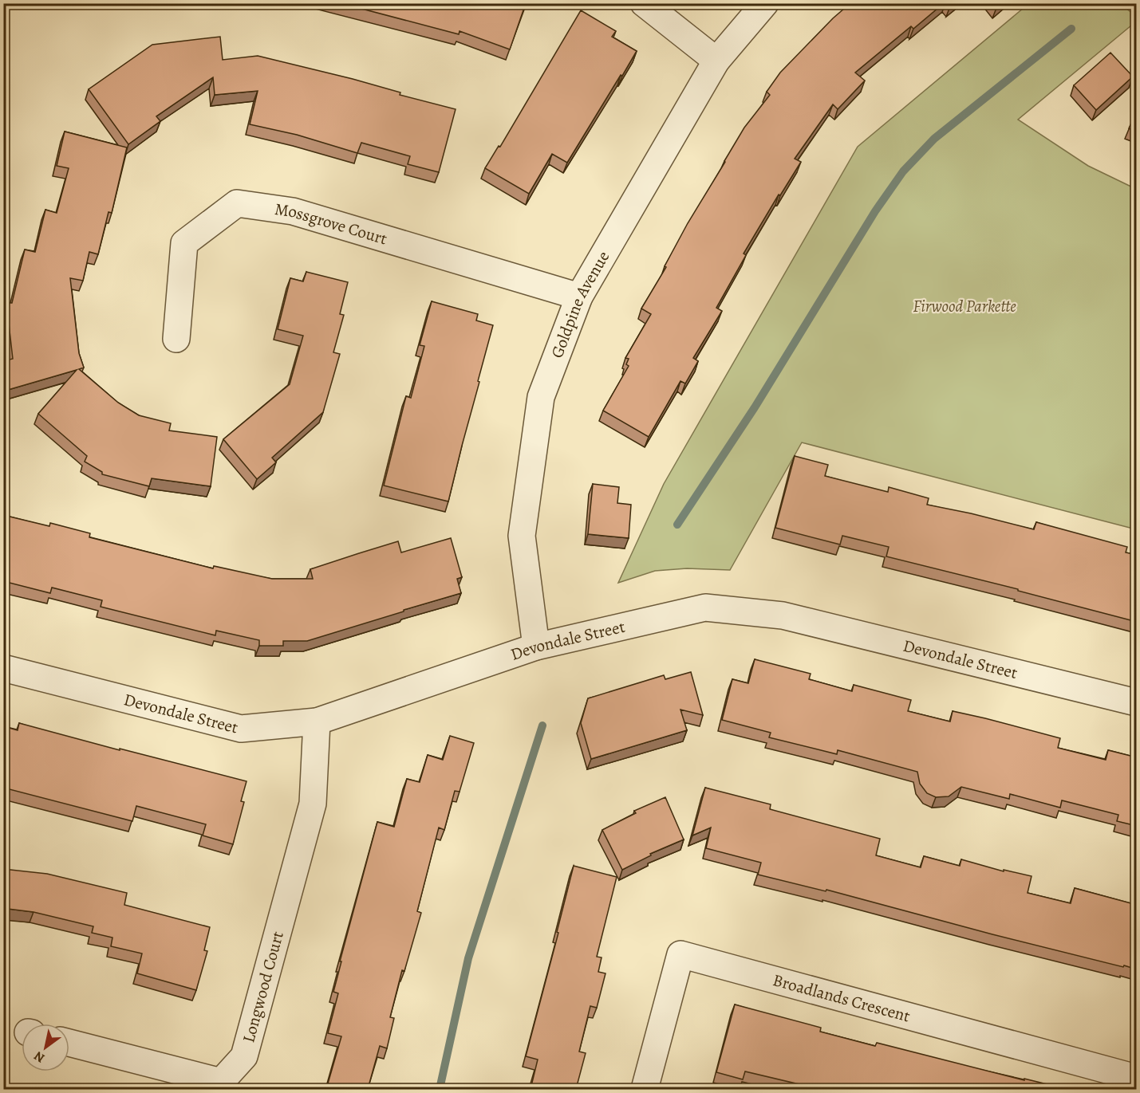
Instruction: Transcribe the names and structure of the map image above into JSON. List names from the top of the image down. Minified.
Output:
{"streets":{"street":["Mossgrove Court","Goldpine Avenue","Devondale Street","Longwood Court","Broadlands Crescent"]},"crossings":[["Mossgrove Court","Goldpine Avenue"],["Goldpine Avenue","Devondale Street"],["Devondale Street","Longwood Court"]],"parks":["Firwood Parkette"],"north":"bottom left"}
